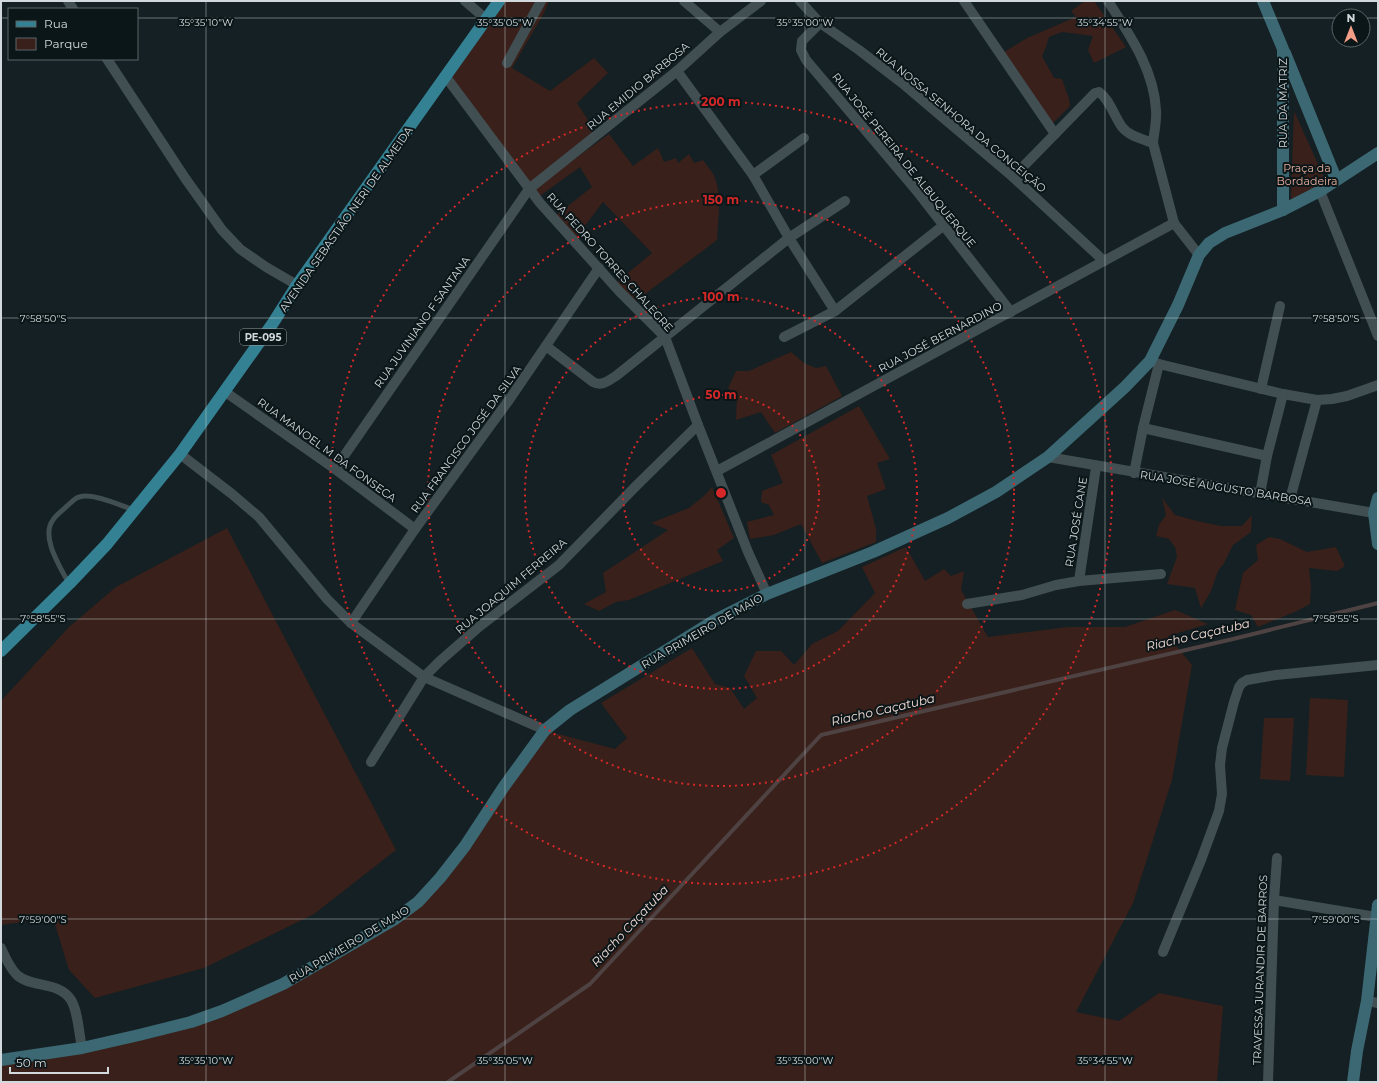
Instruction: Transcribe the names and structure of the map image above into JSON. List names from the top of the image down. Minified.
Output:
{"streets":{"main road":["AVENIDA SEBASTIÃO NERI DE ALMEIDA","PE-095"],"street":["RUA EMIDIO BARBOSA","RUA DA MATRIZ","RUA NOSSA SENHORA DA CONCEIÇÃO","RUA JOSÉ PEREIRA DE ALBUQUERQUE","RUA PEDRO TORRES CHALEGRE","RUA JUVINIANO F SANTANA","RUA JOSÉ BERNARDINO","RUA FRANCISCO JOSÉ DA SILVA","RUA MANOEL M DA FONSECA","RUA JOSÉ AUGUSTO BARBOSA","RUA JOSÉ CANE","RUA JOAQUIM FERREIRA","RUA PRIMEIRO DE MAIO","TRAVESSA JURANDIR DE BARROS"]},"crossings":[["RUA EMIDIO BARBOSA","RUA PEDRO TORRES CHALEGRE"],["RUA EMIDIO BARBOSA","RUA JUVINIANO F SANTANA"],["RUA DA MATRIZ","RUA PRIMEIRO DE MAIO"],["RUA NOSSA SENHORA DA CONCEIÇÃO","RUA JOSÉ PEREIRA DE ALBUQUERQUE"],["RUA NOSSA SENHORA DA CONCEIÇÃO","RUA JOSÉ BERNARDINO"],["RUA JOSÉ PEREIRA DE ALBUQUERQUE","RUA JOSÉ BERNARDINO"],["AVENIDA SEBASTIÃO NERI DE ALMEIDA","RUA PEDRO TORRES CHALEGRE"],["AVENIDA SEBASTIÃO NERI DE ALMEIDA","RUA MANOEL M DA FONSECA"],["RUA PEDRO TORRES CHALEGRE","RUA JUVINIANO F SANTANA"],["RUA PEDRO TORRES CHALEGRE","RUA JOSÉ BERNARDINO"],["RUA PEDRO TORRES CHALEGRE","RUA FRANCISCO JOSÉ DA SILVA"],["RUA PEDRO TORRES CHALEGRE","RUA JOAQUIM FERREIRA"],["RUA PEDRO TORRES CHALEGRE","RUA PRIMEIRO DE MAIO"],["RUA JUVINIANO F SANTANA","RUA MANOEL M DA FONSECA"],["RUA FRANCISCO JOSÉ DA SILVA","RUA MANOEL M DA FONSECA"],["RUA JOSÉ AUGUSTO BARBOSA","RUA JOSÉ CANE"],["RUA JOSÉ AUGUSTO BARBOSA","RUA PRIMEIRO DE MAIO"]],"water":["Riacho Caçatuba"],"parks":["Praça da Bordadeira"],"legend":["Rua","Parque"],"scale_bar":"50 m","north":"top","coordinates":["35°35'10\"W","35°35'05\"W","35°35'00\"W","35°34'55\"W","7°58'50\"S","7°58'55\"S","7°59'00\"S"],"rings":["200 m","150 m","100 m","50 m"]}
